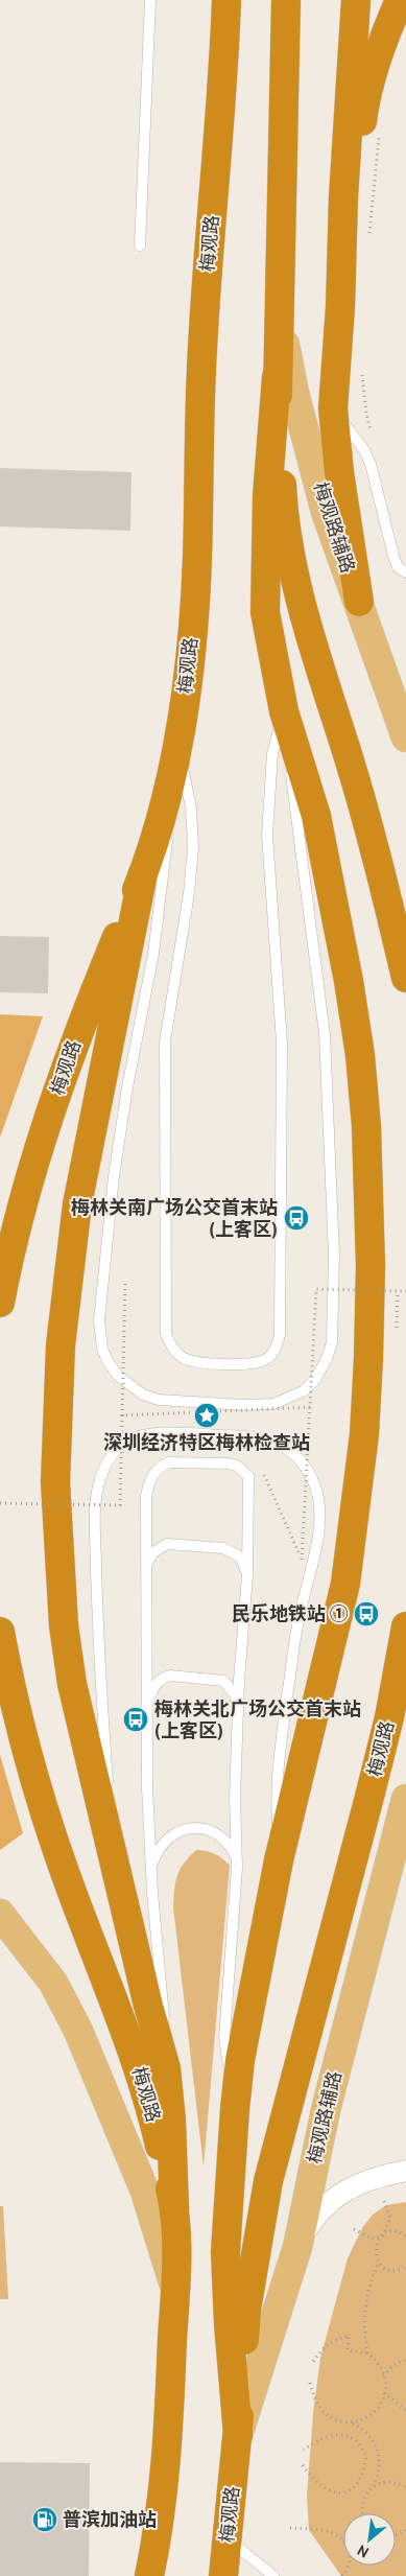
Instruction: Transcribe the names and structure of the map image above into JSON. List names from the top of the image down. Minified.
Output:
{"streets":{"highway":["梅观路"],"main road":["梅观路辅路"]},"crossings":[["梅观路","梅观路辅路"]],"places":{"bus stop":["梅林关南广场公交首末站 (上客区)","民乐地铁站 ①","梅林关北广场公交首末站 (上客区)"],"place":["深圳经济特区梅林检查站"],"fuel station":["普滨加油站"]},"north":"bottom left"}
